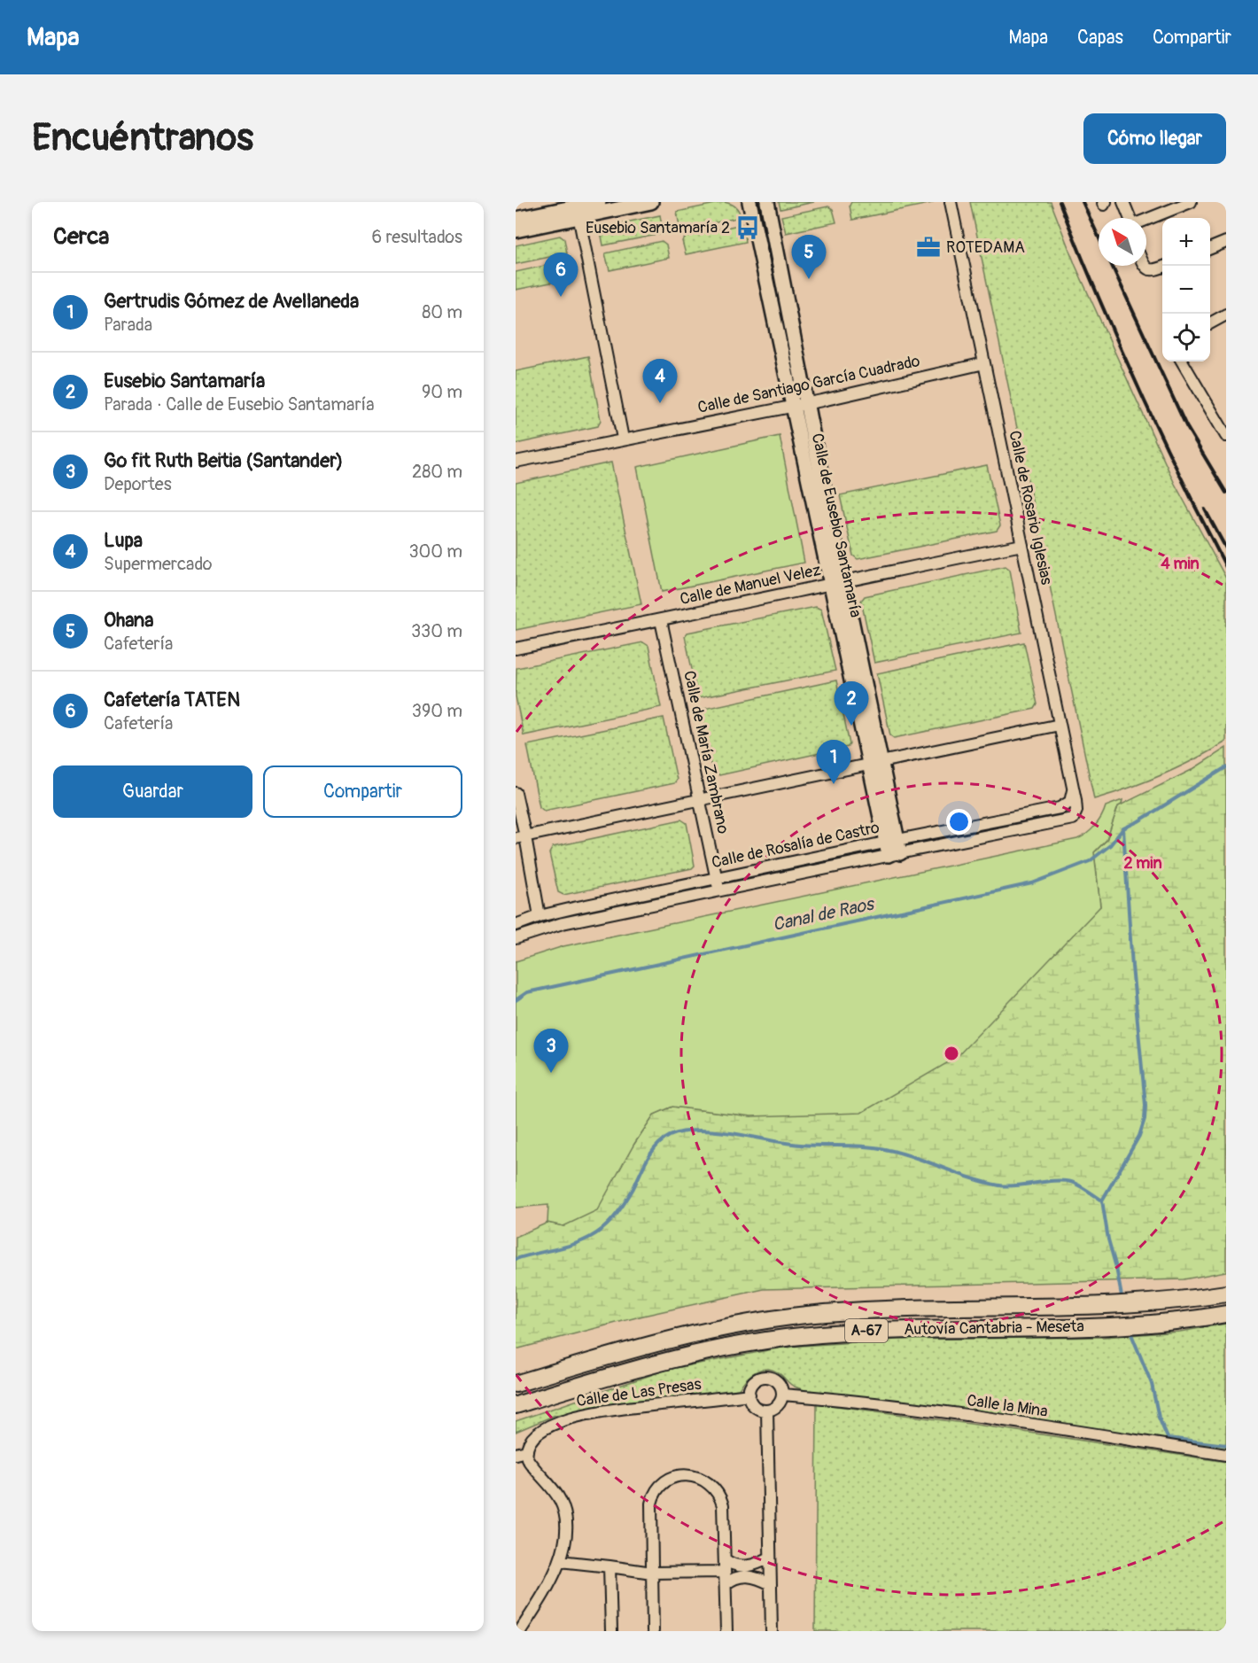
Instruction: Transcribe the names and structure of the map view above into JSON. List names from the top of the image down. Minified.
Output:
{"streets":{"highway":["Autovía Cantabria - Meseta","A-67"],"main road":["Calle de Eusebio Santamaría"],"street":["Calle de Santiago García Cuadrado","Calle de Rosario Iglesias","Calle de Manuel Velez","Calle de María Zambrano","Calle de Rosalía de Castro","Calle de Las Presas","Calle la Mina"]},"crossings":[["Calle de Santiago García Cuadrado","Calle de Rosario Iglesias"],["Calle de Santiago García Cuadrado","Calle de Eusebio Santamaría"],["Calle de Rosario Iglesias","Calle de Manuel Velez"],["Calle de Rosario Iglesias","Calle de Rosalía de Castro"],["Calle de Eusebio Santamaría","Calle de Manuel Velez"],["Calle de Eusebio Santamaría","Calle de Rosalía de Castro"],["Calle de Manuel Velez","Calle de María Zambrano"],["Calle de María Zambrano","Calle de Rosalía de Castro"],["Calle de Las Presas","Calle la Mina"]],"water":["Canal de Raos"],"places":{"bus stop":["Eusebio Santamaría 2"],"office":["ROTEDAMA"]},"north":"top left","page":{"header":"Mapa","nav":["Mapa","Capas","Compartir"],"buttons":["Cómo llegar",["Guardar","Compartir"]],"title":"Encuéntranos","heading":["Cerca","6 resultados"],"map_buttons":["+","−"],"pins":["5","6","4","2","1","3"],"list":[{"mark":"1","name":"Gertrudis Gómez de Avellaneda","note":"Parada","value":"80 m"},{"mark":"2","name":"Eusebio Santamaría","note":"Parada · Calle de Eusebio Santamaría","value":"90 m"},{"mark":"3","name":"Go fit Ruth Beitia (Santander)","note":"Deportes","value":"280 m"},{"mark":"4","name":"Lupa","note":"Supermercado","value":"300 m"},{"mark":"5","name":"Ohana","note":"Cafetería","value":"330 m"},{"mark":"6","name":"Cafetería TATEN","note":"Cafetería","value":"390 m"}]},"rings":["4 min","2 min"]}
